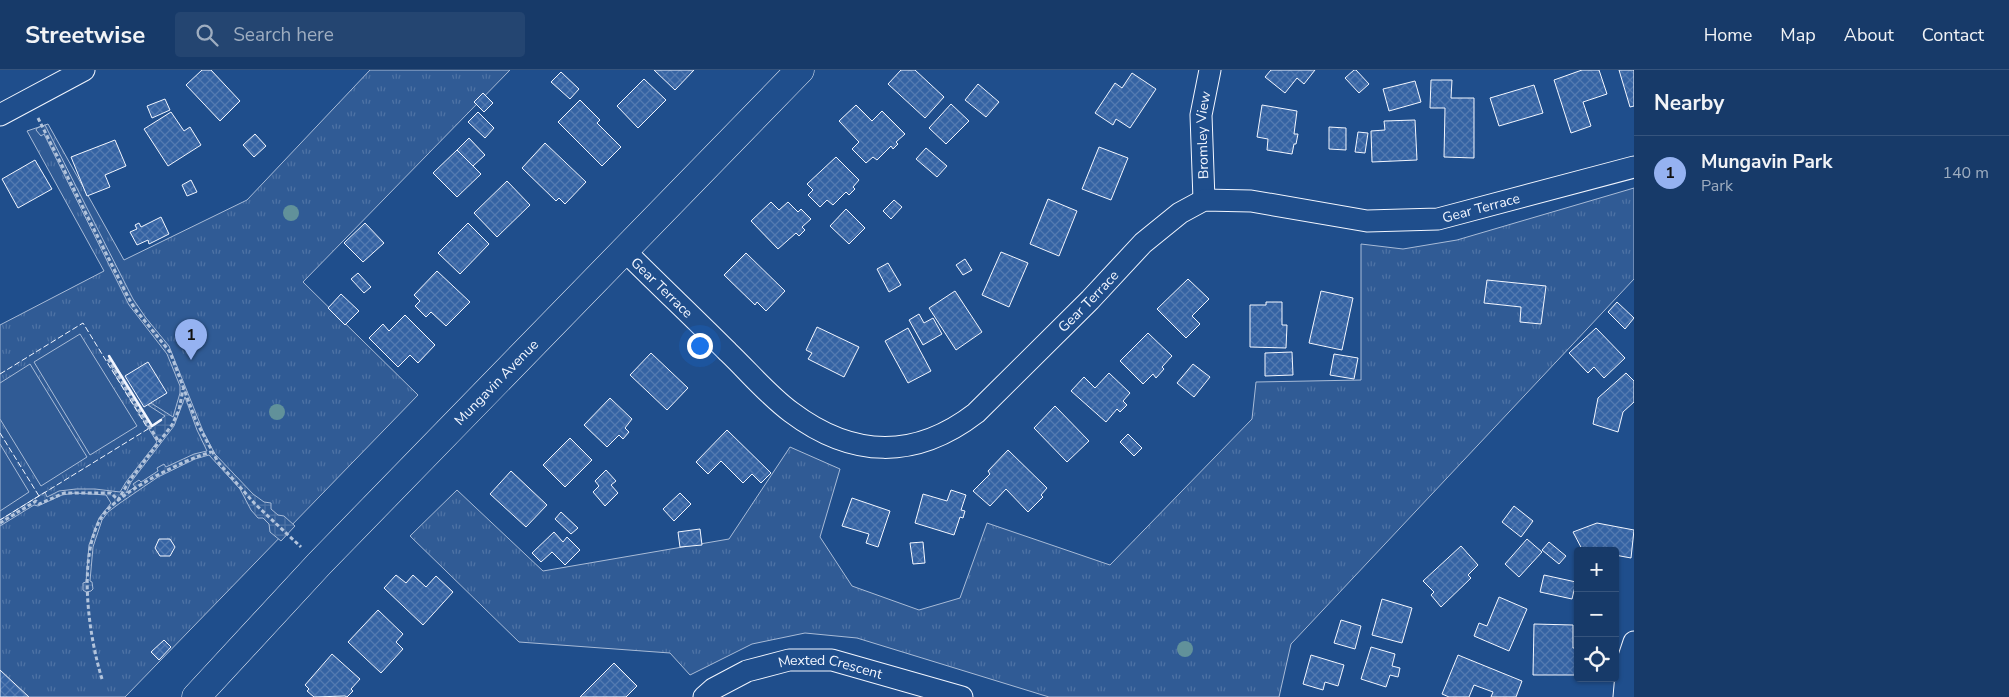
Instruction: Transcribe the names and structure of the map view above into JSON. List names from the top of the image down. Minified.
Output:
{"streets":{"main road":["Mungavin Avenue"],"street":["Bromley View","Gear Terrace","Mexted Crescent"]},"crossings":[["Bromley View","Gear Terrace"],["Gear Terrace","Mungavin Avenue"]],"page":{"header":"Streetwise","search":"Search here","nav":["Home","Map","About","Contact"],"heading":"Nearby","list":[{"mark":"1","name":"Mungavin Park","note":"Park","value":"140 m"}],"pins":"1","map_buttons":["+","−"]}}
